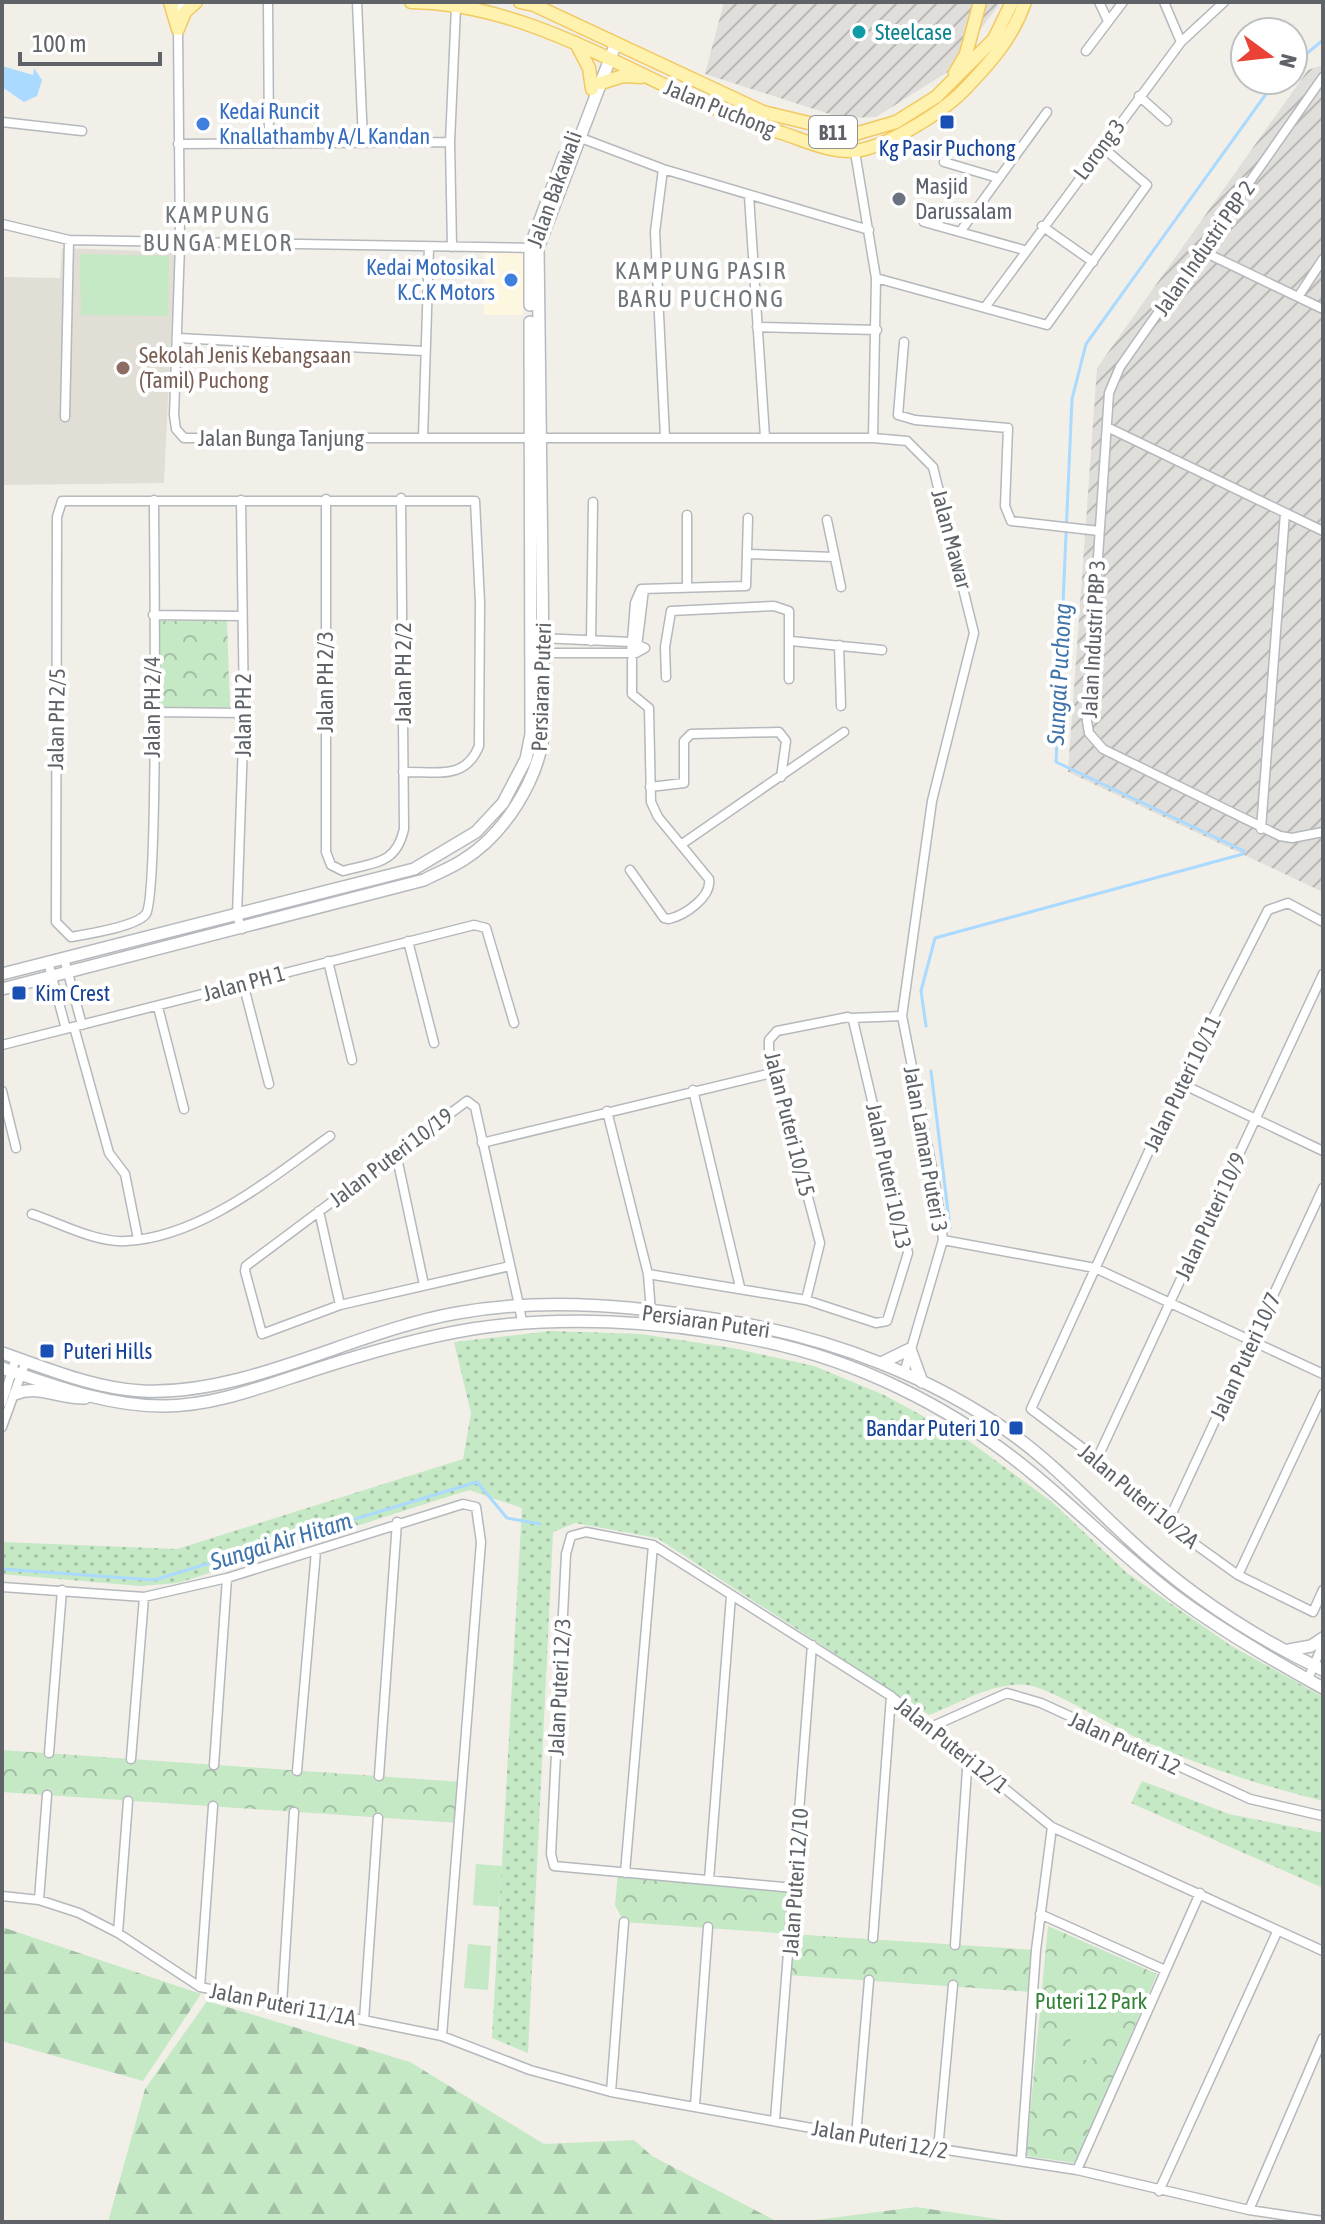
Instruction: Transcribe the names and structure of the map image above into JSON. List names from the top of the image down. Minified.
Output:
{"streets":{"main road":["Jalan Puchong","B11","Jalan Bakawali","Persiaran Puteri"],"street":["Lorong 3","Jalan Industri PBP 2","Jalan Bunga Tanjung","Jalan Mawar","Jalan Industri PBP 3","Jalan PH 2/2","Jalan PH 2/3","Jalan PH 2/4","Jalan PH 2","Jalan PH 2/5","Jalan PH 1","Jalan Puteri 10/11","Jalan Puteri 10/15","Jalan Laman Puteri 3","Jalan Puteri 10/19","Jalan Puteri 10/13","Jalan Puteri 10/9","Jalan Puteri 10/7","Jalan Puteri 10/2A","Jalan Puteri 12/3","Jalan Puteri 12","Jalan Puteri 12/1","Jalan Puteri 12/10","Jalan Puteri 11/1A","Jalan Puteri 12/2"]},"crossings":[["Jalan Puchong","B11"],["Jalan Puchong","Jalan Bakawali"],["Jalan Bakawali","Jalan Bunga Tanjung"],["Jalan Bakawali","Jalan Mawar"],["Jalan Bakawali","Persiaran Puteri"],["Jalan Industri PBP 2","Jalan Industri PBP 3"],["Jalan Bunga Tanjung","Jalan Mawar"],["Jalan Bunga Tanjung","Persiaran Puteri"],["Jalan Mawar","Persiaran Puteri"],["Jalan Mawar","Jalan Laman Puteri 3"],["Jalan PH 2/2","Jalan PH 2/3"],["Persiaran Puteri","Jalan PH 2"],["Persiaran Puteri","Jalan Laman Puteri 3"],["Persiaran Puteri","Jalan Puteri 10/19"],["Jalan PH 2/4","Jalan PH 2/5"],["Jalan Puteri 10/11","Jalan Puteri 10/2A"],["Jalan Puteri 10/15","Jalan Puteri 10/13"],["Jalan Puteri 10/9","Jalan Puteri 10/2A"],["Jalan Puteri 10/7","Jalan Puteri 10/2A"],["Jalan Puteri 12/3","Jalan Puteri 12/1"],["Jalan Puteri 12","Jalan Puteri 12/1"],["Jalan Puteri 12/1","Jalan Puteri 12/10"],["Jalan Puteri 12/10","Jalan Puteri 12/2"],["Jalan Puteri 11/1A","Jalan Puteri 12/2"]],"districts":["KAMPUNG BUNGA MELOR","KAMPUNG PASIR BARU PUCHONG"],"water":["Sungai Puchong","Sungai Air Hitam"],"parks":["Puteri 12 Park"],"places":{"other":["Steelcase","Kedai Runcit Knallathamby A/L Kandan","Masjid Darussalam","Kedai Motosikal K.C.K Motors","Sekolah Jenis Kebangsaan (Tamil) Puchong"],"transit":["Kg Pasir Puchong","Kim Crest","Puteri Hills","Bandar Puteri 10"]},"scale_bar":"100 m","north":"right"}
